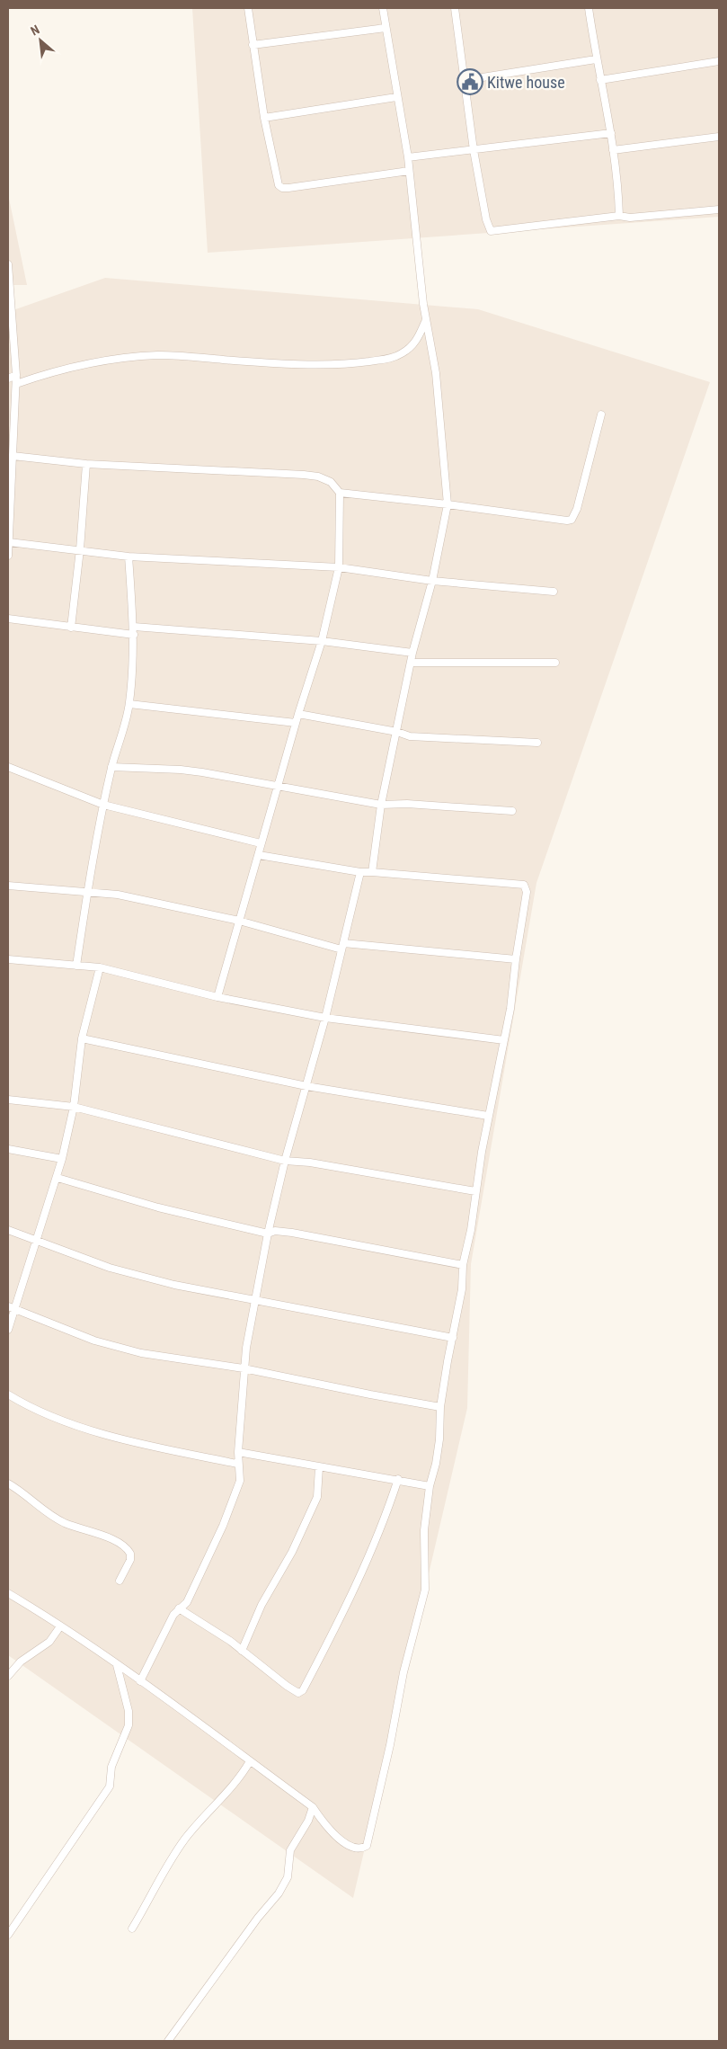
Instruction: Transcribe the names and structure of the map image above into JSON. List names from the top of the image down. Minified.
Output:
{"places":{"public building":["Kitwe house"]},"north":"top left"}
